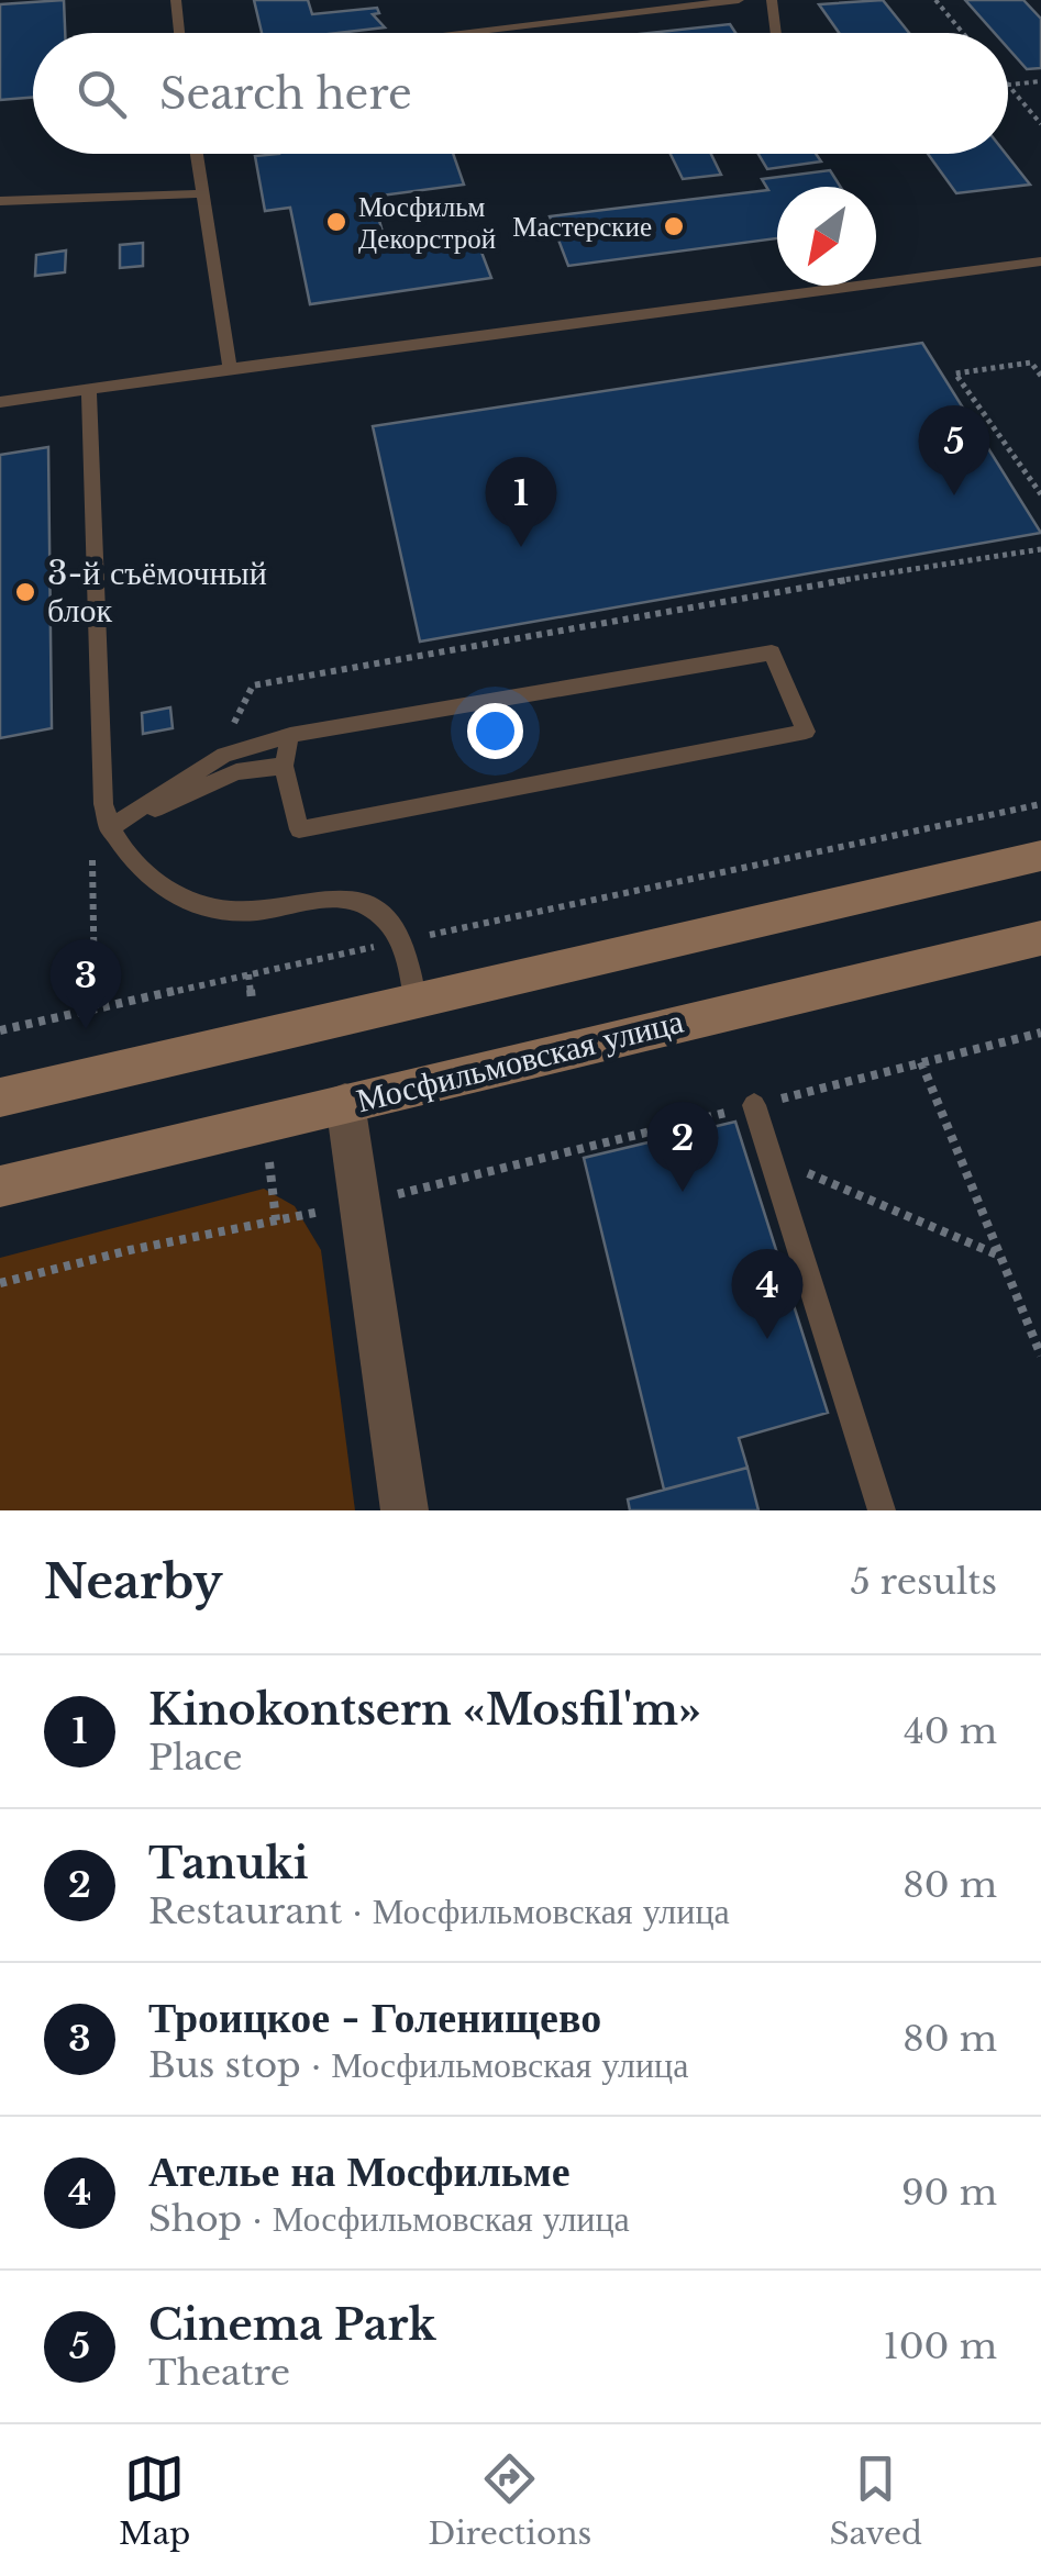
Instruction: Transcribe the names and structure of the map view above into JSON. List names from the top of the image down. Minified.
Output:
{"streets":{"main road":["Мосфильмовская улица"]},"places":["Мосфильм Декорстрой","Мастерские","3-й съёмочный блок"],"north":"bottom left","page":{"search":"Search here","pins":["5","1","3","2","4"],"heading":["Nearby","5 results"],"list":[{"mark":"1","name":"Kinokontsern «Mosfil'm»","note":"Place","value":"40 m"},{"mark":"2","name":"Tanuki","note":"Restaurant · Мосфильмовская улица","value":"80 m"},{"mark":"3","name":"Троицкое - Голенищево","note":"Bus stop · Мосфильмовская улица","value":"80 m"},{"mark":"4","name":"Ателье на Мосфильме","note":"Shop · Мосфильмовская улица","value":"90 m"},{"mark":"5","name":"Cinema Park","note":"Theatre","value":"100 m"}],"nav":["Map","Directions","Saved"]}}
